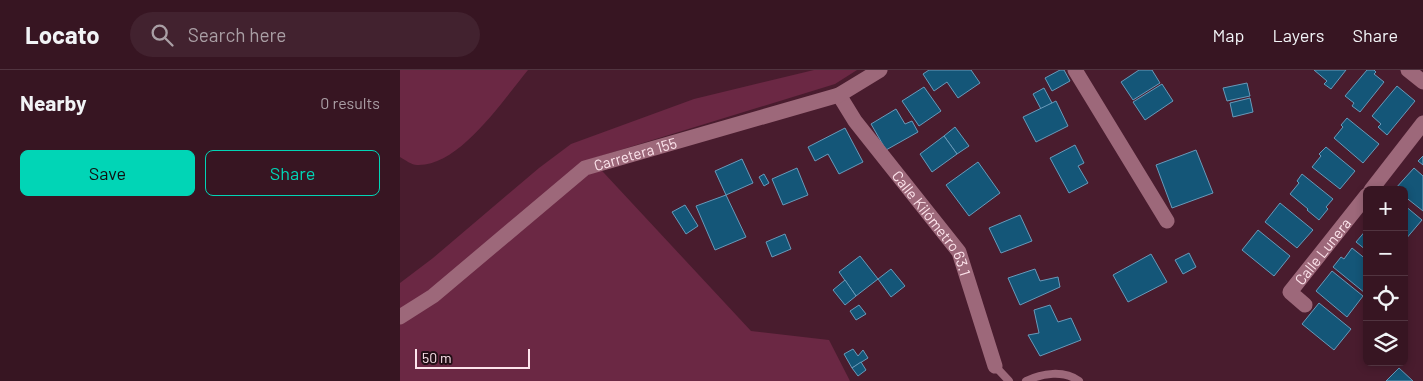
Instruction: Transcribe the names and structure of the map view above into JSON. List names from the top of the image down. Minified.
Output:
{"streets":{"street":["Carretera 155","Calle Kilómetro 63.1","Calle Lunera"]},"crossings":[["Carretera 155","Calle Kilómetro 63.1"]],"scale_bar":"50 m","page":{"header":"Locato","search":"Search here","nav":["Map","Layers","Share"],"heading":["Nearby","0 results"],"buttons":["Save","Share"],"map_buttons":["+","−"],"scale":"50 m"}}
